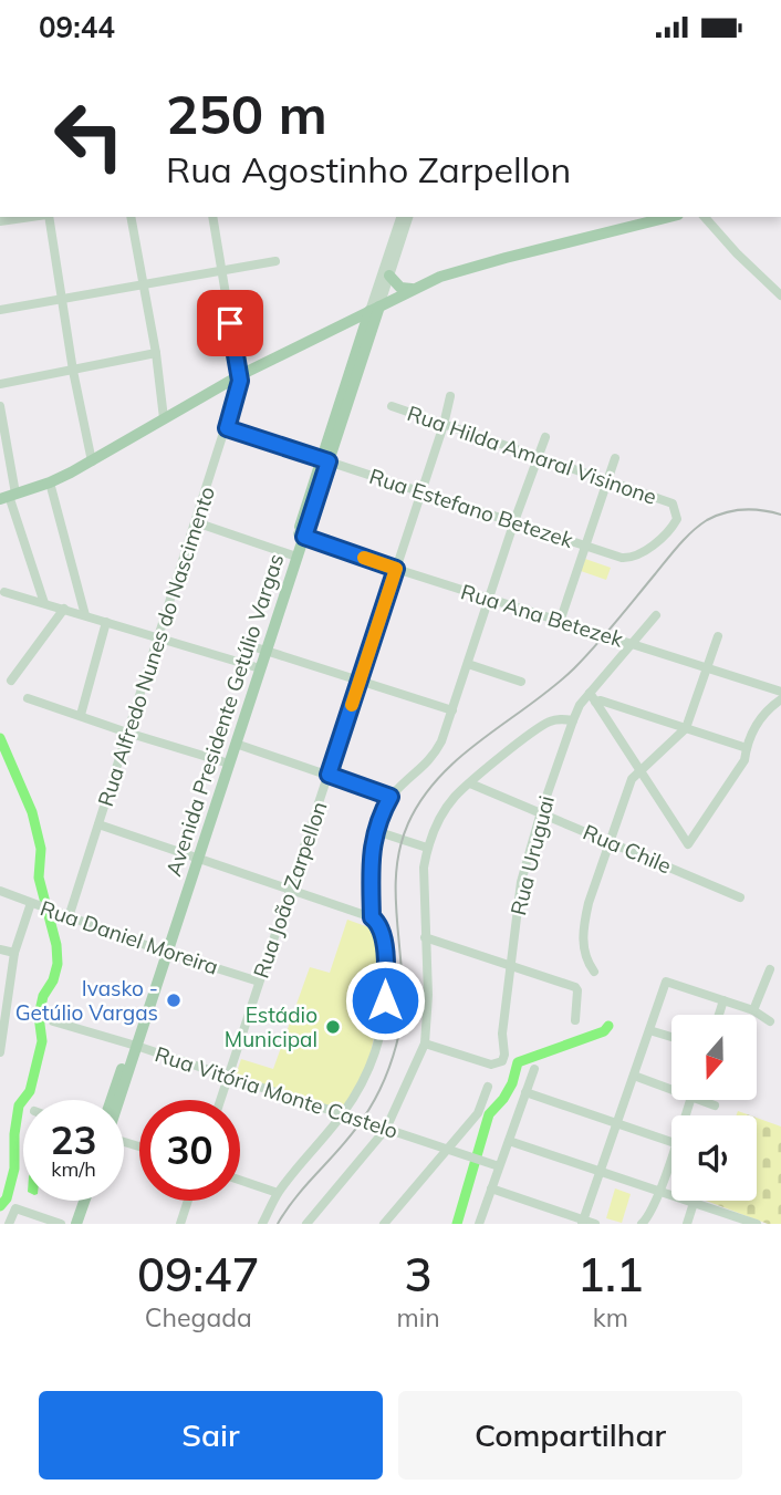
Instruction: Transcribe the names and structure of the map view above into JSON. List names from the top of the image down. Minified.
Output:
{"streets":{"main road":["Avenida Presidente Getúlio Vargas"],"street":["Rua Hilda Amaral Visinone","Rua Estefano Betezek","Rua Ana Betezek","Rua Alfredo Nunes do Nascimento","Rua Chile","Rua Uruguai","Rua João Zarpellon","Rua Daniel Moreira","Rua Vitória Monte Castelo"]},"crossings":[["Rua Hilda Amaral Visinone","Rua Estefano Betezek"],["Rua Hilda Amaral Visinone","Rua João Zarpellon"],["Rua Estefano Betezek","Rua Alfredo Nunes do Nascimento"],["Rua Estefano Betezek","Avenida Presidente Getúlio Vargas"],["Rua Estefano Betezek","Rua João Zarpellon"],["Rua Ana Betezek","Avenida Presidente Getúlio Vargas"],["Rua Ana Betezek","Rua Uruguai"],["Rua Ana Betezek","Rua João Zarpellon"],["Rua Alfredo Nunes do Nascimento","Rua Daniel Moreira"],["Avenida Presidente Getúlio Vargas","Rua Daniel Moreira"],["Avenida Presidente Getúlio Vargas","Rua Vitória Monte Castelo"],["Rua Chile","Rua Uruguai"],["Rua João Zarpellon","Rua Daniel Moreira"],["Rua João Zarpellon","Rua Vitória Monte Castelo"]],"places":["Ivasko - Getúlio Vargas","Estádio Municipal"],"north":"bottom","page":{"status":"09:44","turn":["250 m","Rua Agostinho Zarpellon"],"speed":"23 km/h","limit":"30","eta":["09:47","Chegada","3","min","1.1","km"],"buttons":["Sair","Compartilhar"]}}
